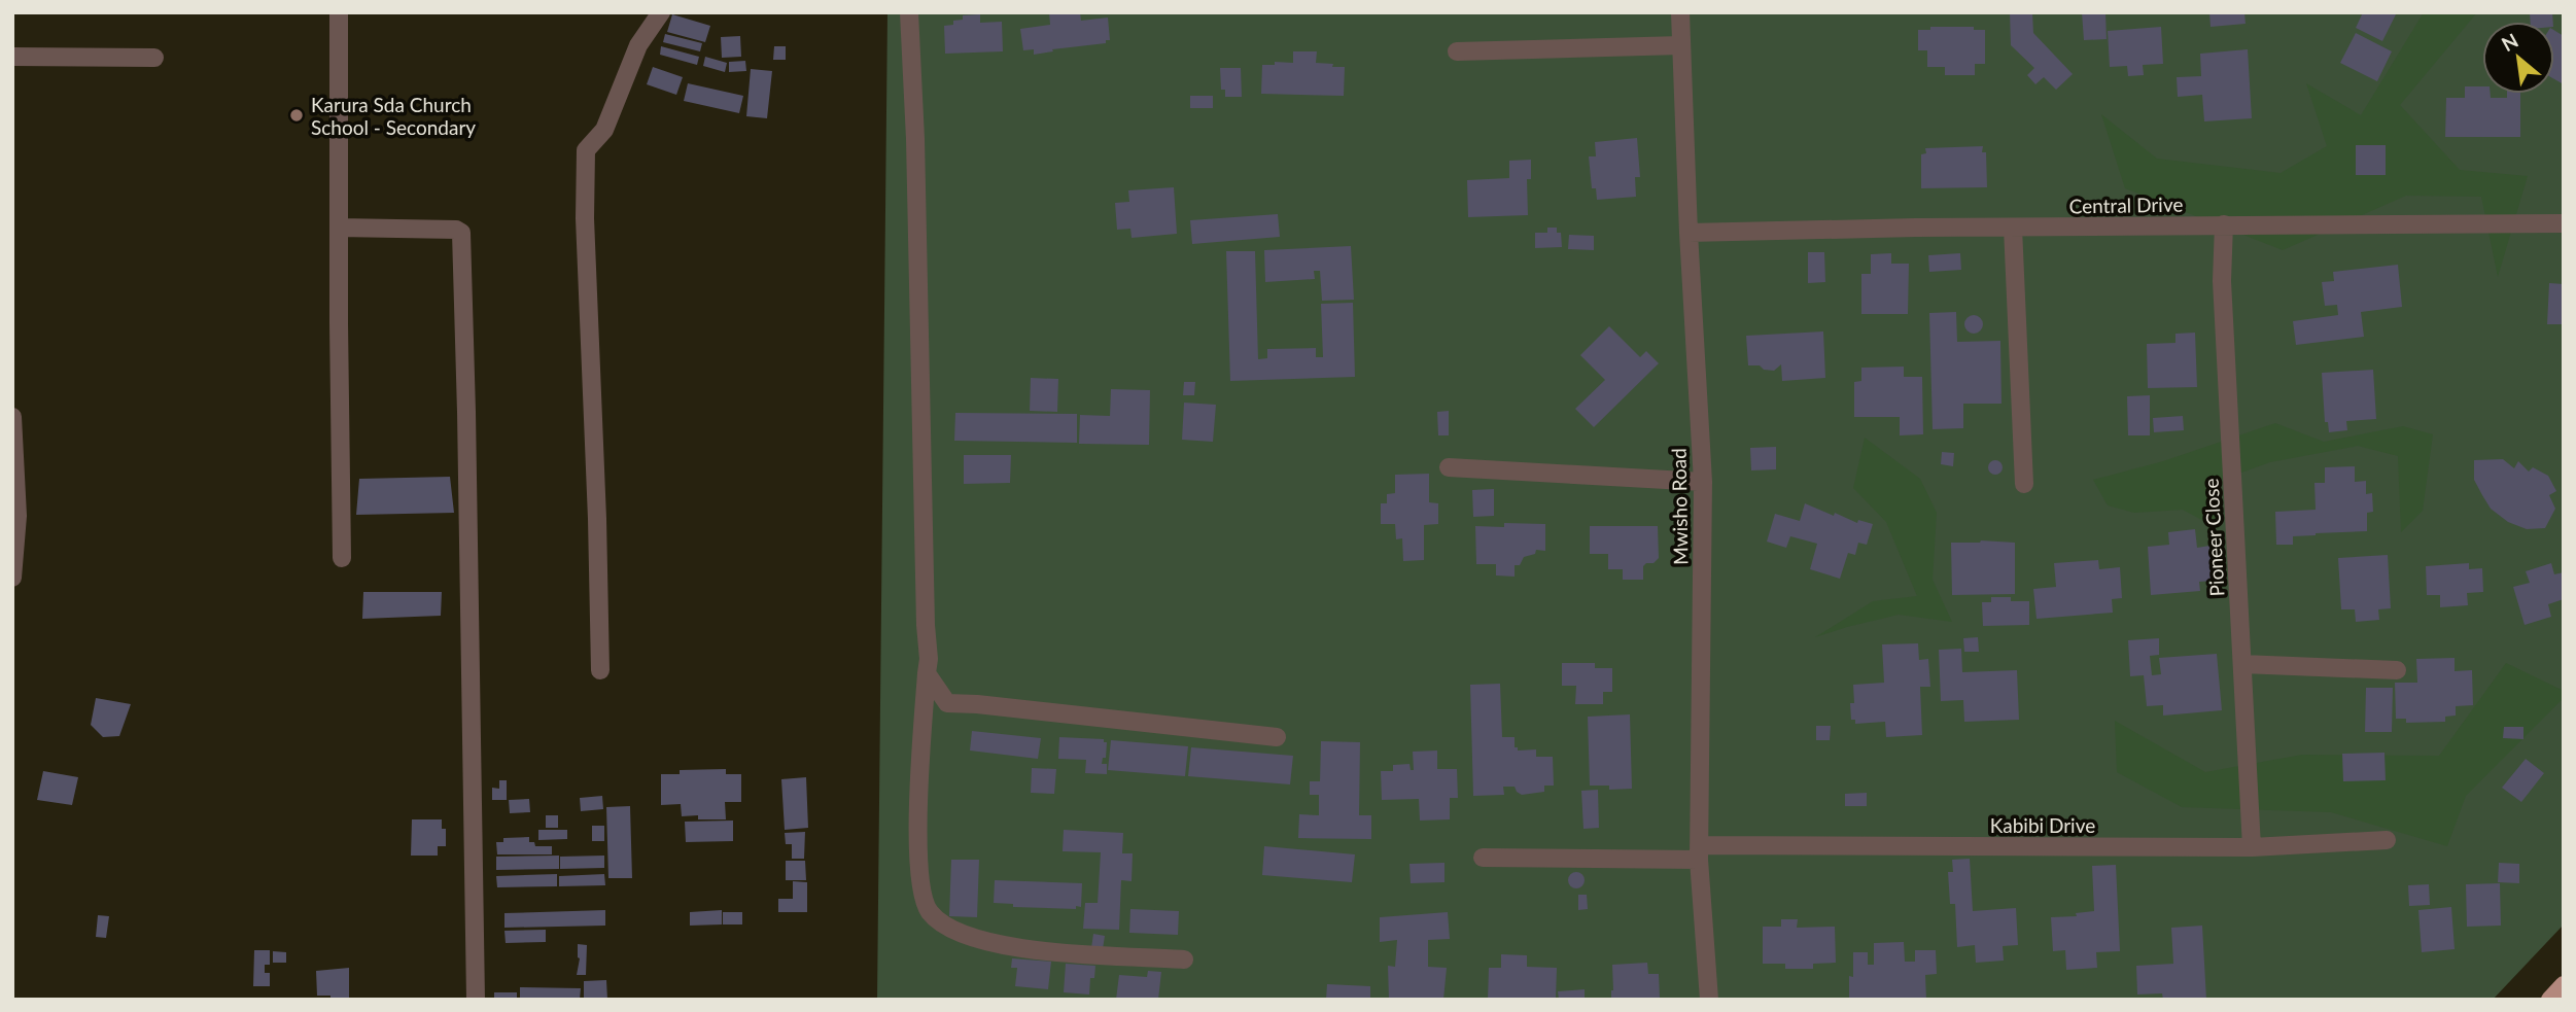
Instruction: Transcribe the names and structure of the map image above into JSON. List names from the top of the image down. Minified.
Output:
{"streets":{"street":["Central Drive","Mwisho Road","Pioneer Close","Kabibi Drive"]},"crossings":[["Central Drive","Mwisho Road"],["Central Drive","Pioneer Close"],["Mwisho Road","Kabibi Drive"],["Pioneer Close","Kabibi Drive"]],"places":["Karura Sda Church School - Secondary"],"north":"top left"}
